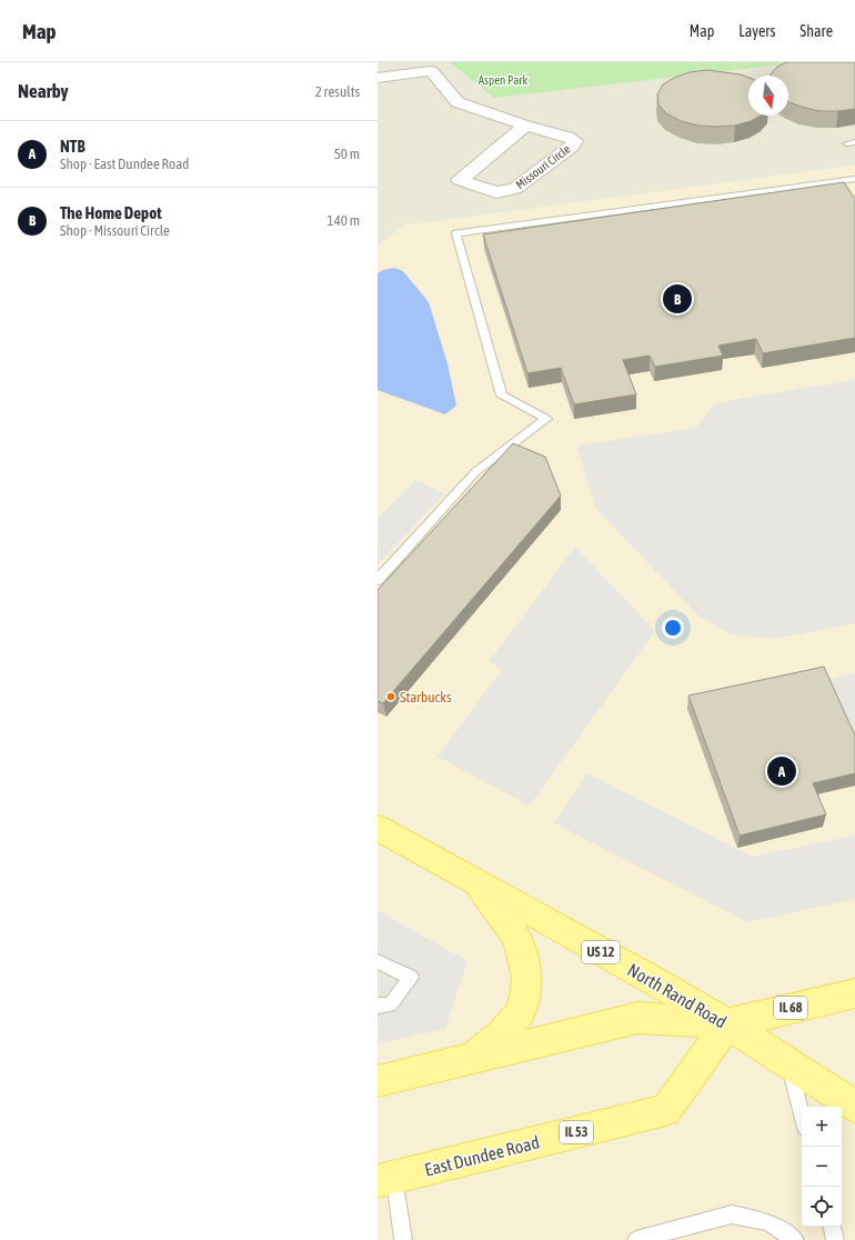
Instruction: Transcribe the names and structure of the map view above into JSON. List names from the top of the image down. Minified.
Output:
{"streets":{"main road":["US 12","North Rand Road","IL 68","IL 53","East Dundee Road"],"street":["Missouri Circle"]},"crossings":[["North Rand Road","IL 68"],["North Rand Road","East Dundee Road"],["IL 68","East Dundee Road"]],"parks":["Aspen Park"],"places":["Starbucks"],"north":"bottom","page":{"header":"Map","nav":["Map","Layers","Share"],"heading":["Nearby","2 results"],"list":[{"mark":"A","name":"NTB","note":"Shop · East Dundee Road","value":"50 m"},{"mark":"B","name":"The Home Depot","note":"Shop · Missouri Circle","value":"140 m"}],"pins":["B","A"],"map_buttons":["+","−"]}}
